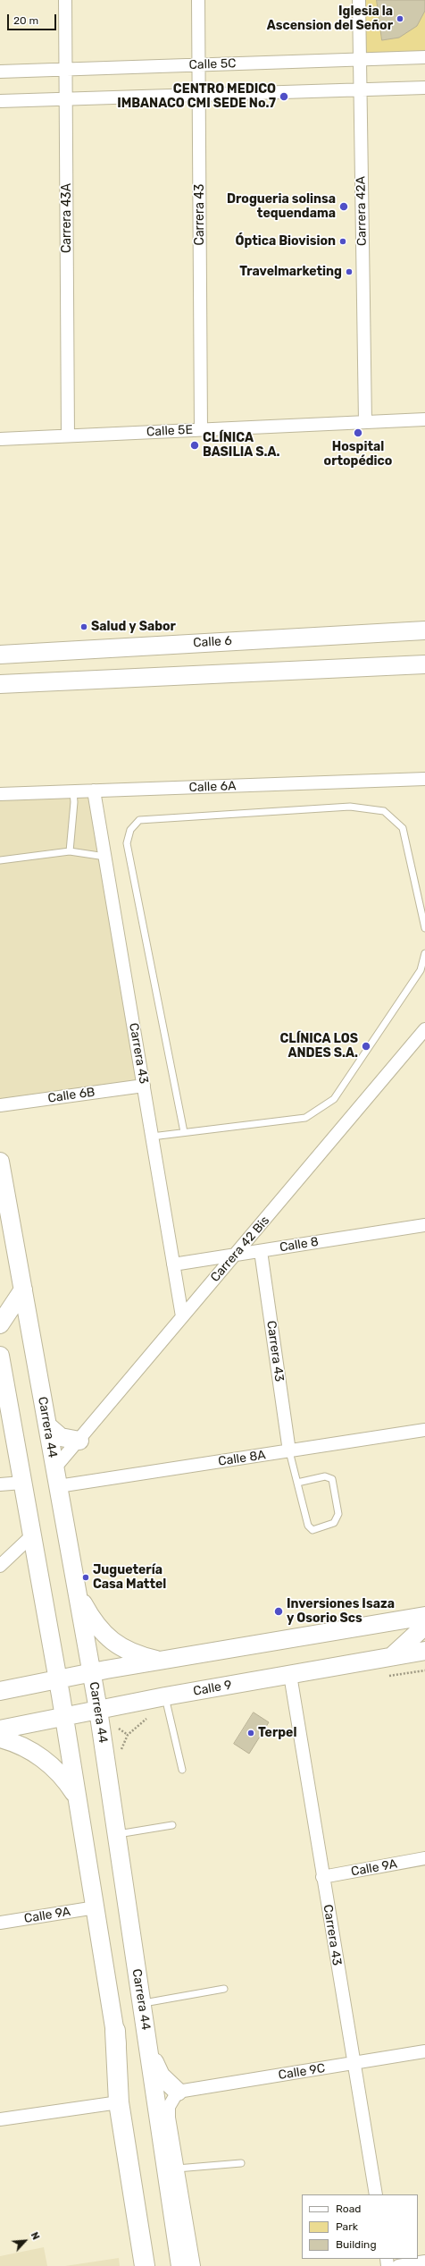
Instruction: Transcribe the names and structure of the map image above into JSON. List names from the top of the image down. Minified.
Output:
{"streets":{"main road":["Calle 6","Carrera 44","Calle 9"],"street":["Calle 5C","Carrera 42A","Carrera 43","Carrera 43A","Calle 5E","Calle 6A","Calle 6B","Calle 8","Carrera 42 Bis","Calle 8A","Calle 9A","Calle 9C"]},"crossings":[["Calle 5C","Carrera 42A"],["Calle 5C","Carrera 43"],["Calle 5C","Carrera 43A"],["Carrera 42A","Calle 5E"],["Carrera 43","Calle 5E"],["Carrera 43","Calle 6A"],["Carrera 43","Calle 6B"],["Carrera 43","Calle 8"],["Carrera 43","Carrera 42 Bis"],["Carrera 43","Calle 8A"],["Carrera 43","Calle 9"],["Carrera 43","Calle 9A"],["Carrera 43","Calle 9C"],["Carrera 43A","Calle 5E"],["Calle 8","Carrera 42 Bis"],["Carrera 42 Bis","Carrera 44"],["Carrera 44","Calle 8A"],["Carrera 44","Calle 9"]],"places":["Iglesia la Ascension del Señor","CENTRO MEDICO IMBANACO CMI SEDE No.7","Drogueria solinsa tequendama","Óptica Biovision","Travelmarketing","Hospital ortopédico","CLÍNICA BASILIA S.A.","Salud y Sabor","CLÍNICA LOS ANDES S.A.","Juguetería Casa Mattel","Inversiones Isaza y Osorio Scs","Terpel"],"legend":["Road","Park","Building"],"scale_bar":"20 m","north":"top right"}
